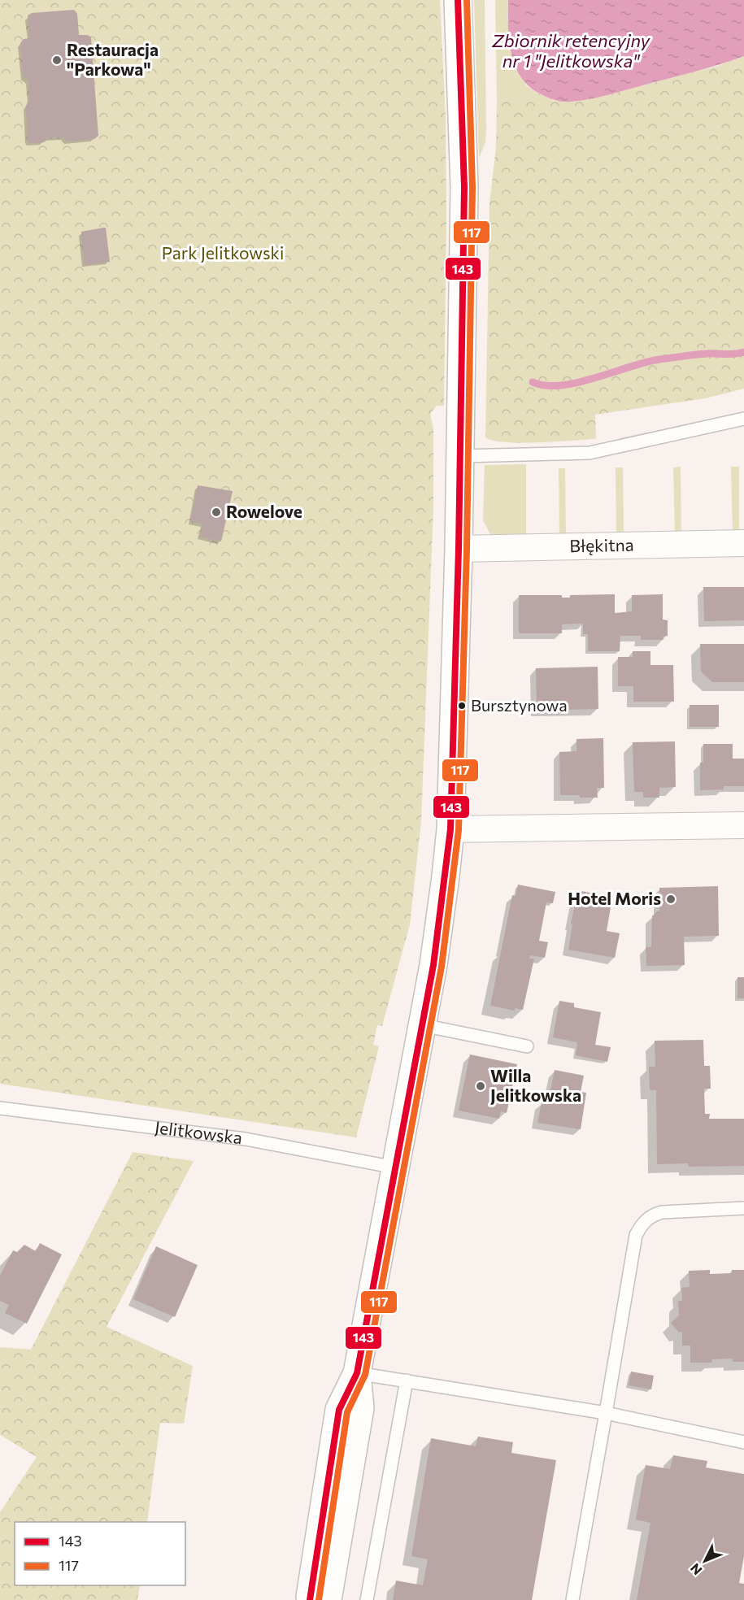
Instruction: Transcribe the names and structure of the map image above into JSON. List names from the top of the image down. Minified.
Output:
{"streets":{"street":["Błękitna"],"lane":["Jelitkowska"]},"water":["Zbiornik retencyjny nr 1 \"Jelitkowska\""],"parks":["Park Jelitkowski"],"places":["Restauracja \"Parkowa\"","Rowelove","Bursztynowa","Hotel Moris","Willa Jelitkowska"],"lines":["transit line 143","transit line 117"],"legend":["143","117"],"north":"bottom left"}
